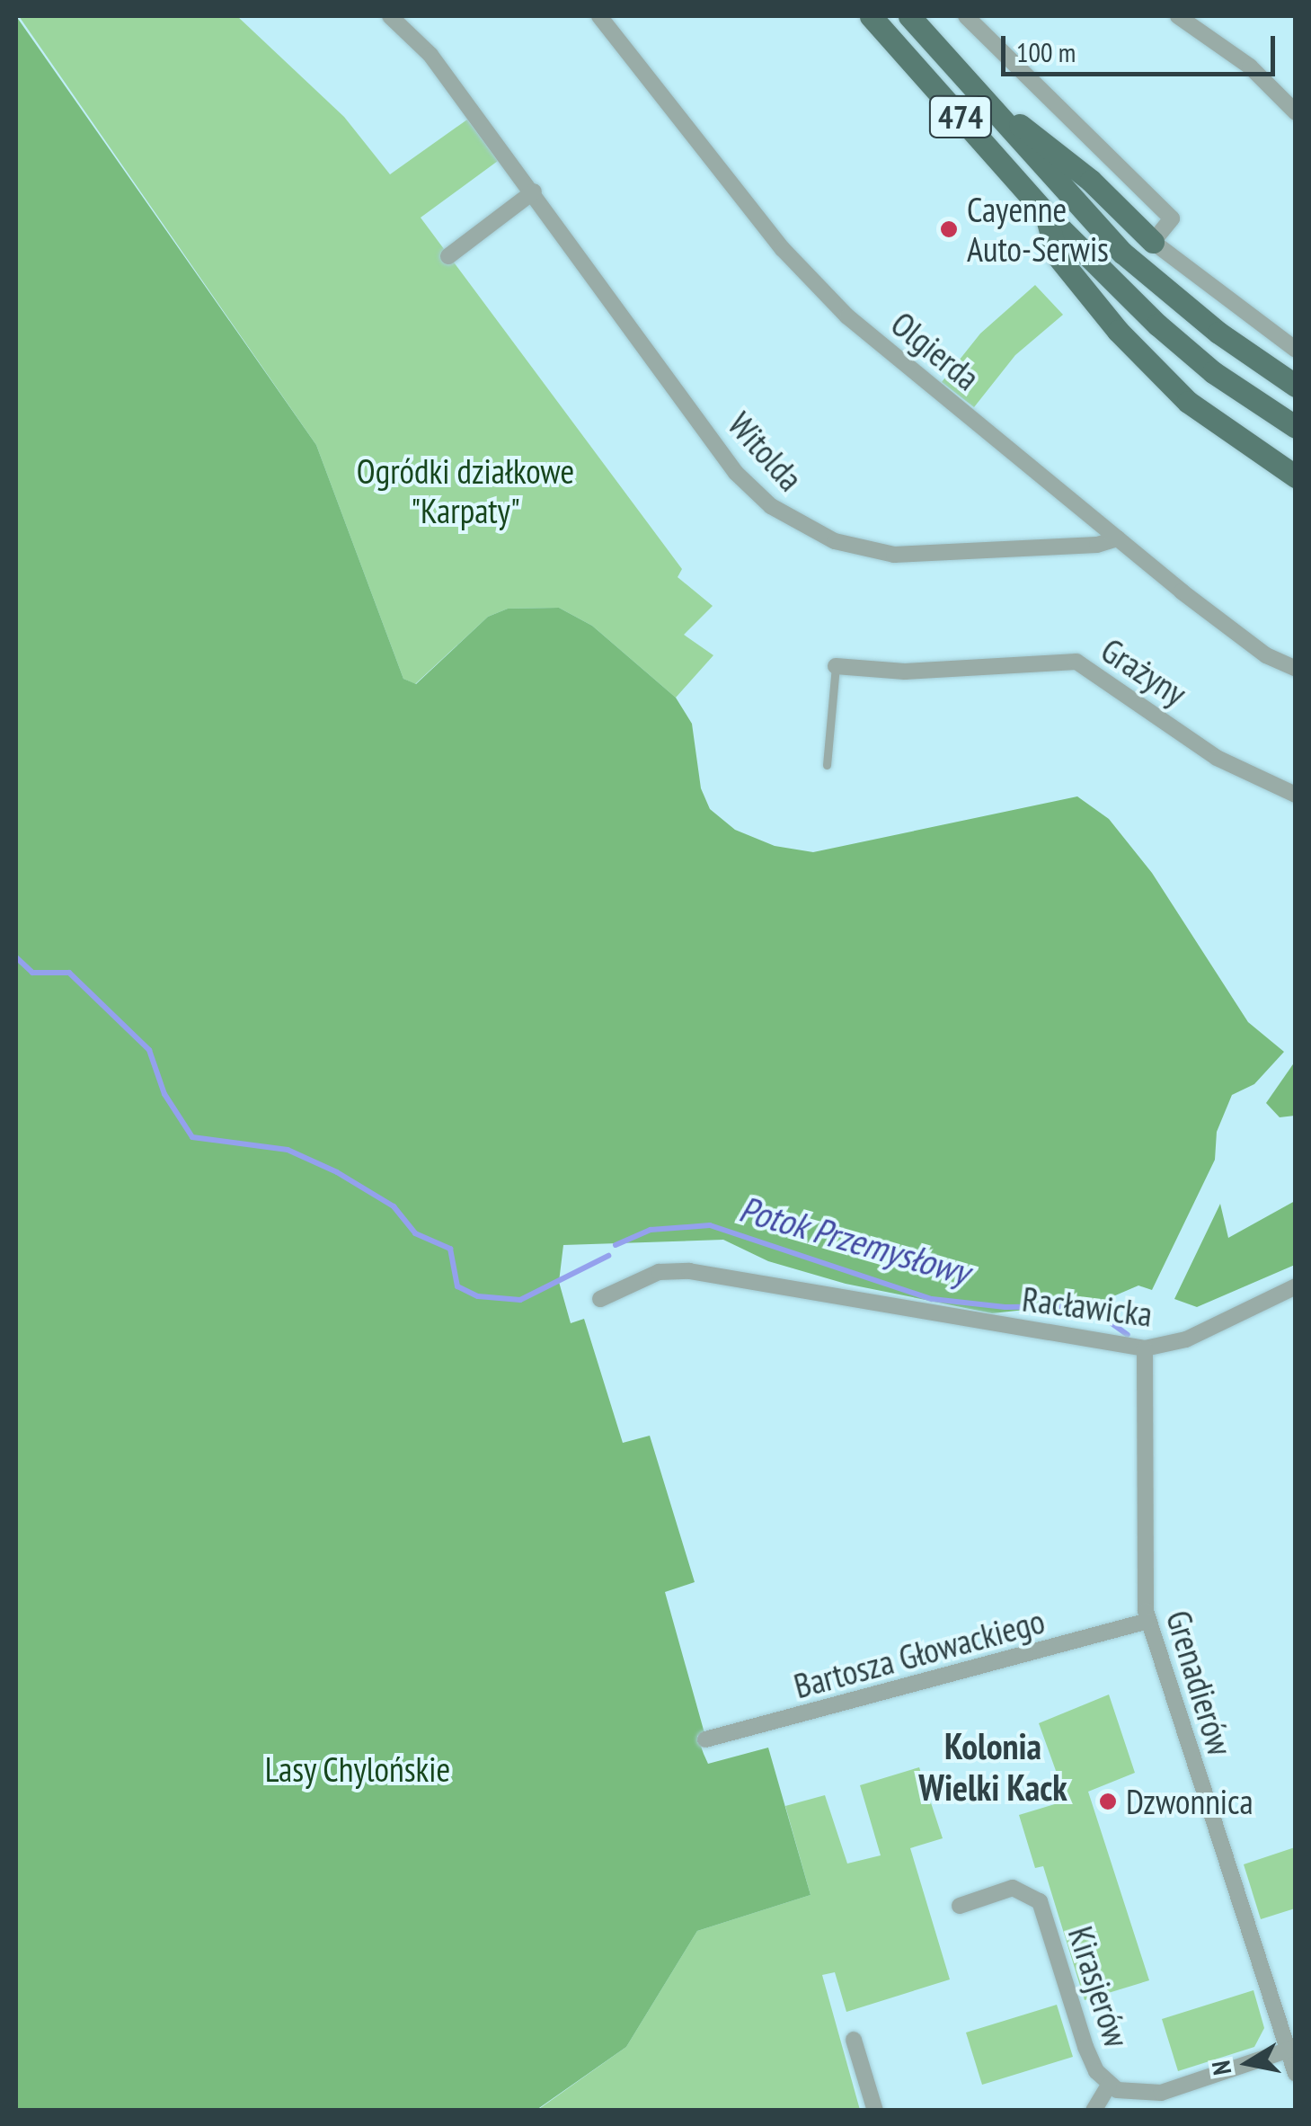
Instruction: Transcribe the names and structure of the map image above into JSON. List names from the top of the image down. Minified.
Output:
{"streets":{"main road":["474"],"street":["Olgierda","Witolda","Grażyny","Racławicka","Bartosza Głowackiego","Grenadierów","Kirasjerów"]},"crossings":[["Olgierda","Witolda"],["Racławicka","Grenadierów"],["Bartosza Głowackiego","Grenadierów"],["Grenadierów","Kirasjerów"]],"districts":["Kolonia Wielki Kack"],"water":["Potok Przemysłowy"],"parks":["Ogródki działkowe \"Karpaty\"","Lasy Chylońskie"],"places":["Cayenne Auto-Serwis","Dzwonnica"],"scale_bar":"100 m","north":"left"}
